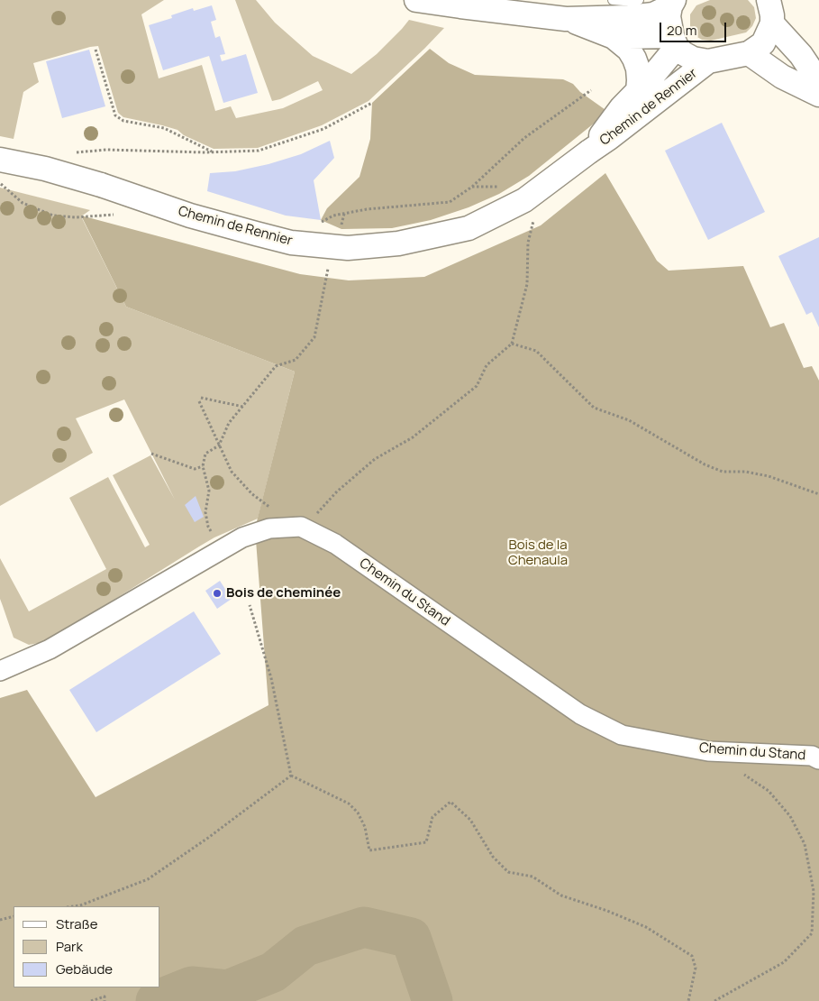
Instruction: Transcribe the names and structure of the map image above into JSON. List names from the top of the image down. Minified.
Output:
{"streets":{"street":["Chemin de Rennier","Chemin du Stand"]},"parks":["Bois de la Chenaula"],"places":["Bois de cheminée"],"legend":["Straße","Park","Gebäude"],"scale_bar":"20 m"}
